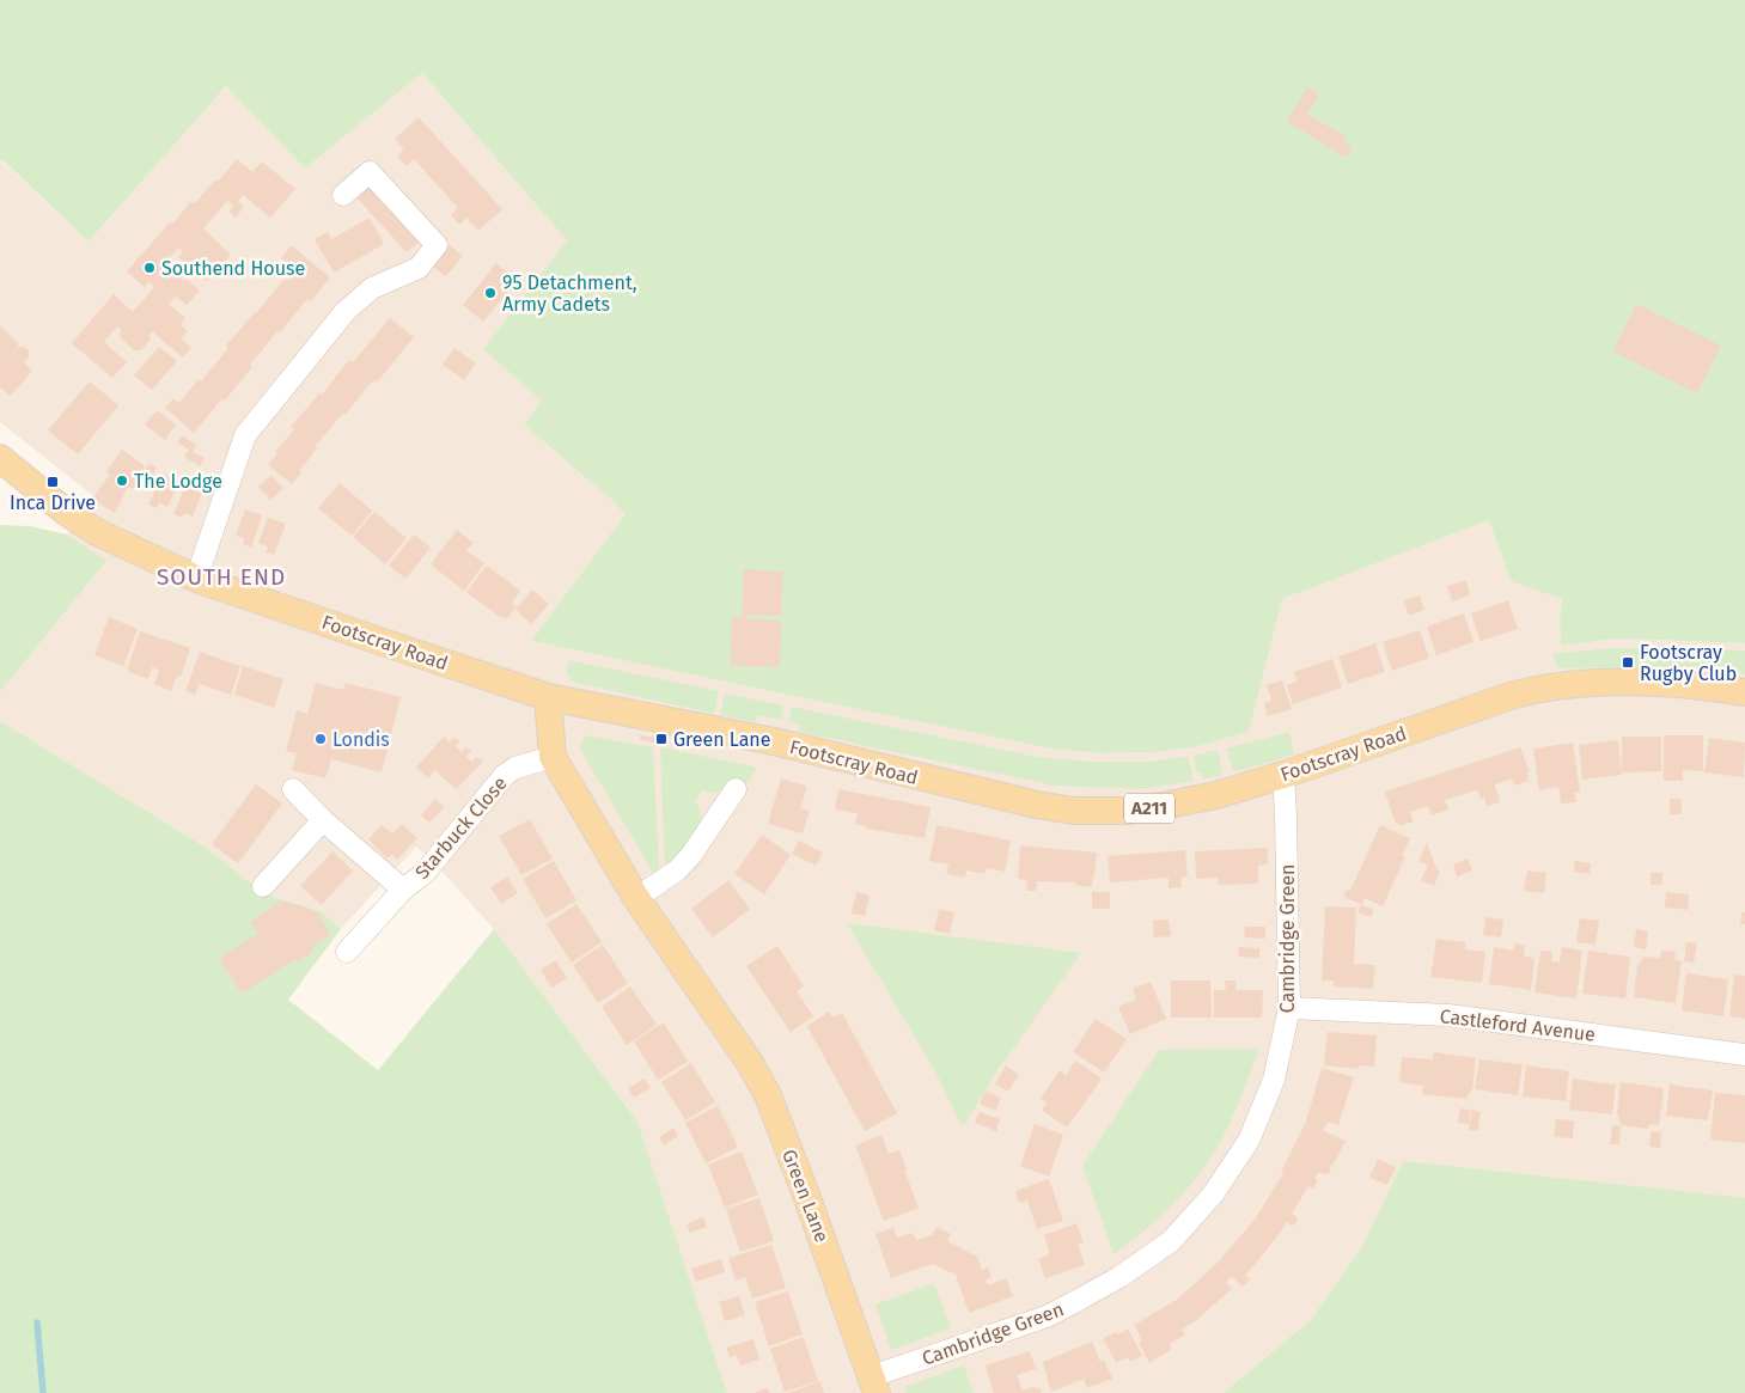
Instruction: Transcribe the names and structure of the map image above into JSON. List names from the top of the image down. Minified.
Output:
{"streets":{"main road":["Footscray Road","A211","Green Lane"],"street":["Starbuck Close","Cambridge Green","Castleford Avenue"]},"crossings":[["Footscray Road","Cambridge Green"],["Footscray Road","Green Lane"],["Starbuck Close","Green Lane"],["Cambridge Green","Castleford Avenue"],["Cambridge Green","Green Lane"]],"districts":["SOUTH END"],"places":{"other":["Southend House","95 Detachment, Army Cadets","The Lodge","Londis"],"transit":["Inca Drive","Footscray Rugby Club","Green Lane"]}}
